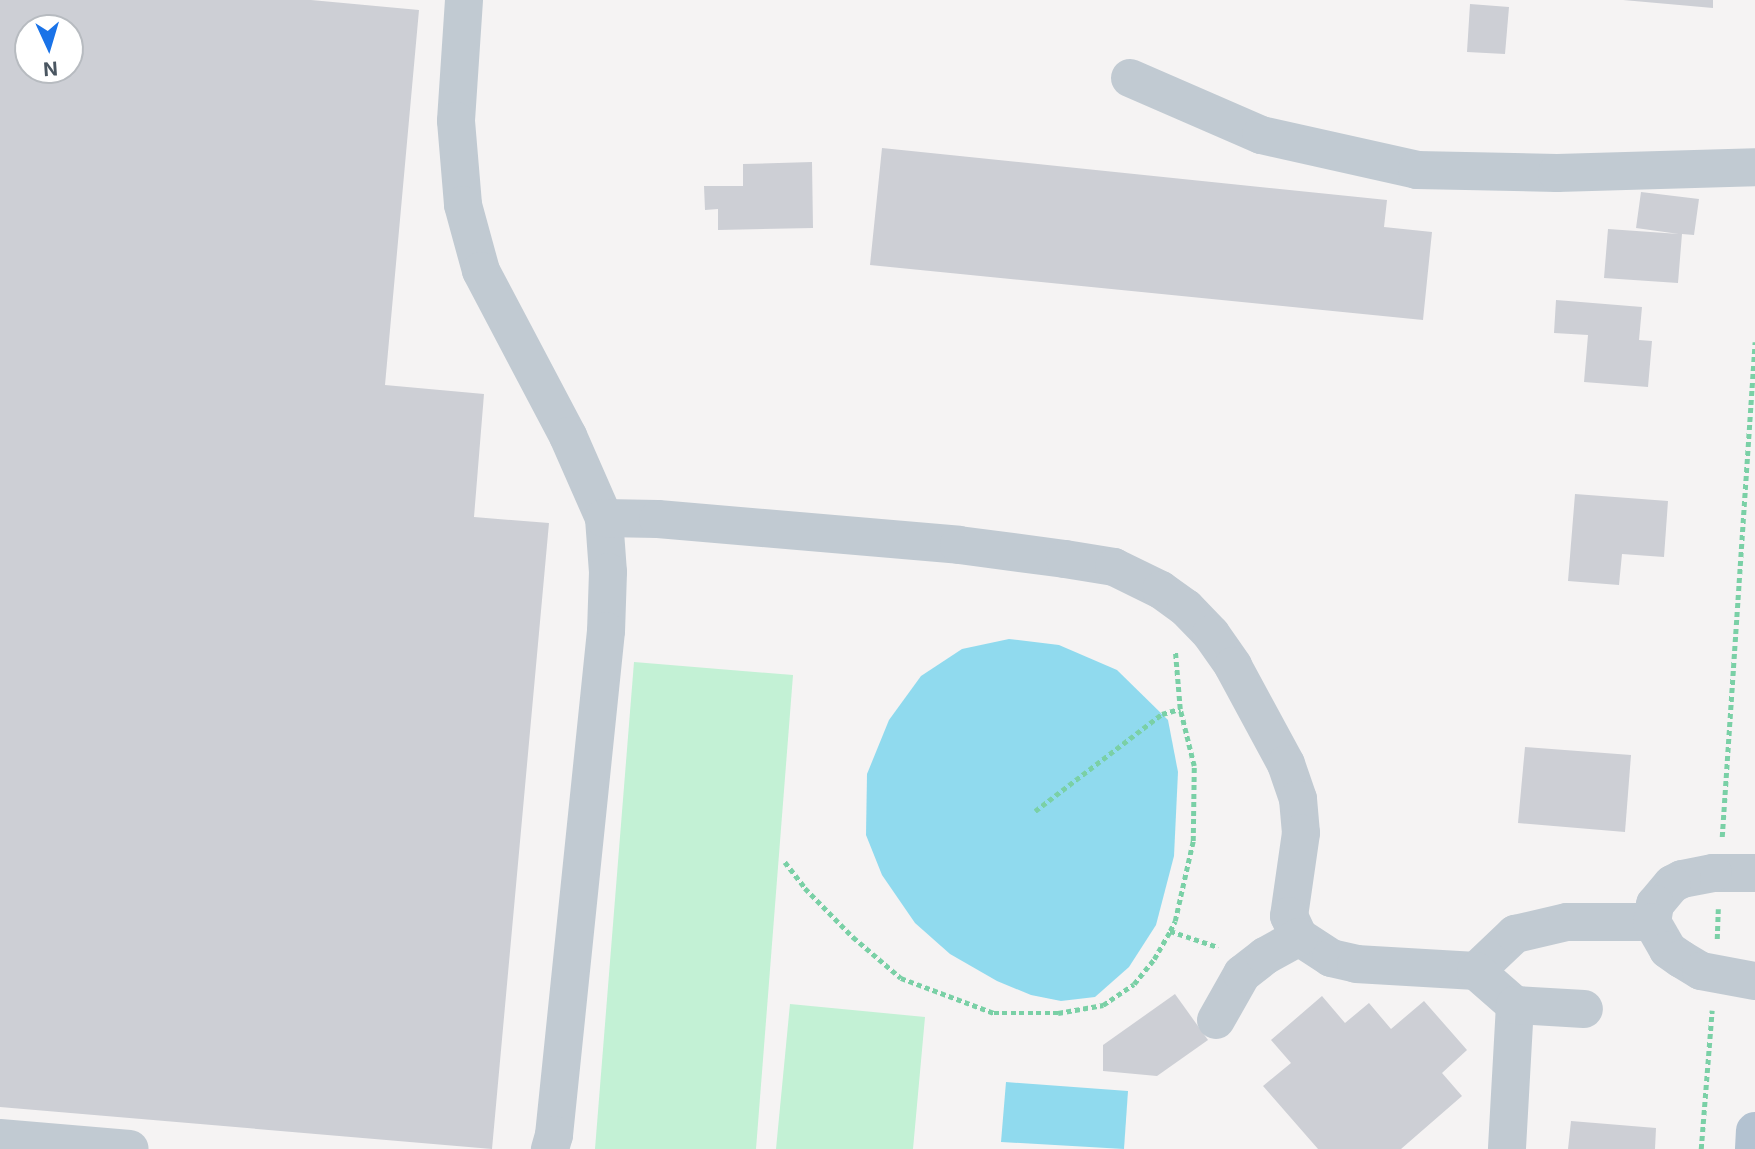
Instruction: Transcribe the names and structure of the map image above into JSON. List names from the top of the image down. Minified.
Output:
{"north":"bottom"}
